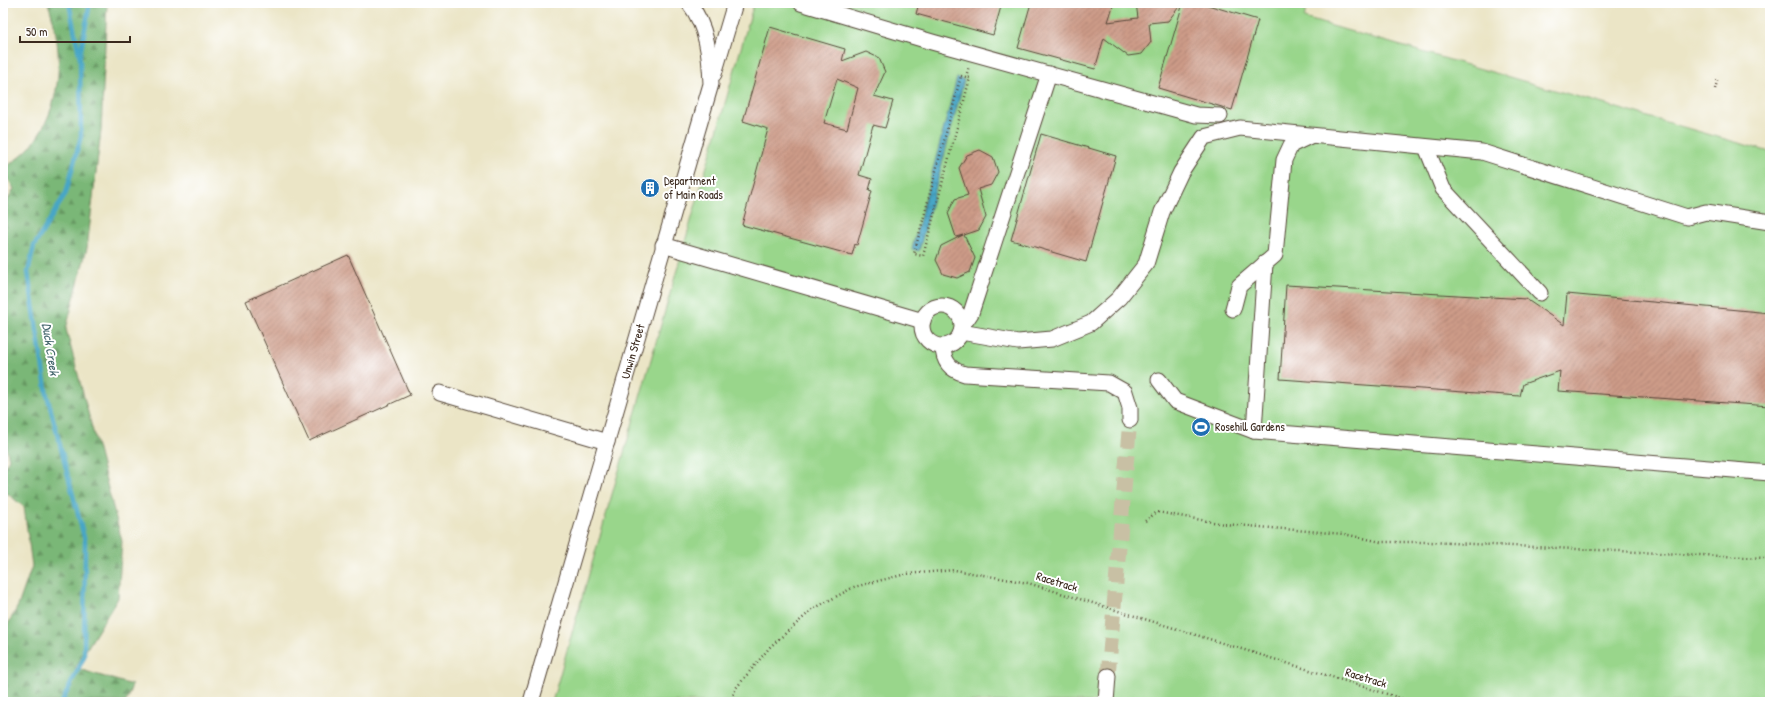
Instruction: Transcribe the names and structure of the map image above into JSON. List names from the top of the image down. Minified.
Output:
{"streets":{"street":["Unwin Street"],"path":["Racetrack"]},"water":["Duck Creek"],"places":{"building":["Department of Main Roads"],"sports":["Rosehill Gardens"]},"scale_bar":"50 m"}
